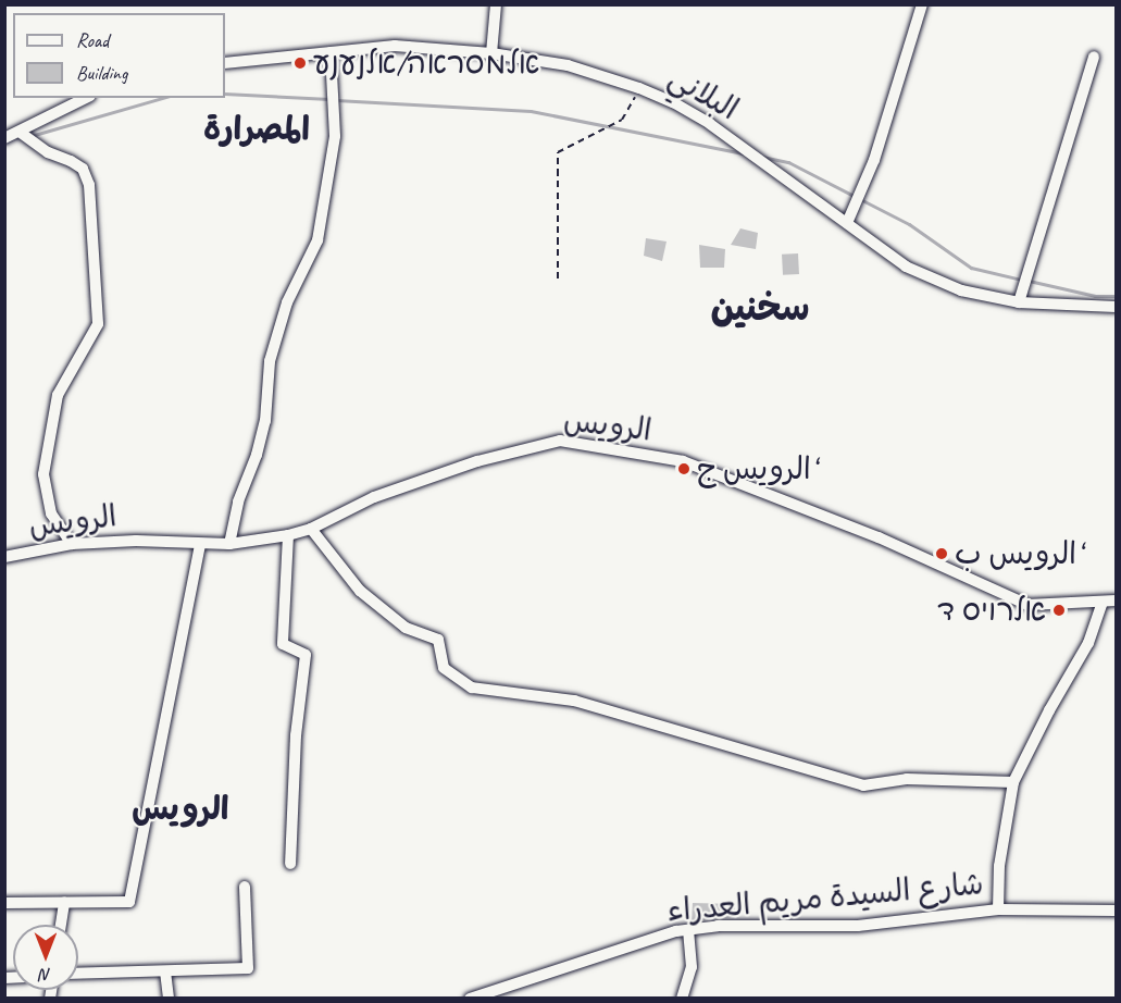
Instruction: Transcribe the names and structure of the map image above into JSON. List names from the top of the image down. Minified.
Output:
{"streets":{"street":["البلاني","الرويس","شارع السيدة مريم العدراء"]},"districts":["المصرارة","سخنين","الرويس"],"places":["אלמסראה/אלנענע","الرويس ج‘","الرويس ب‘","אלרויס ד"],"legend":["Road","Building"],"north":"bottom"}
